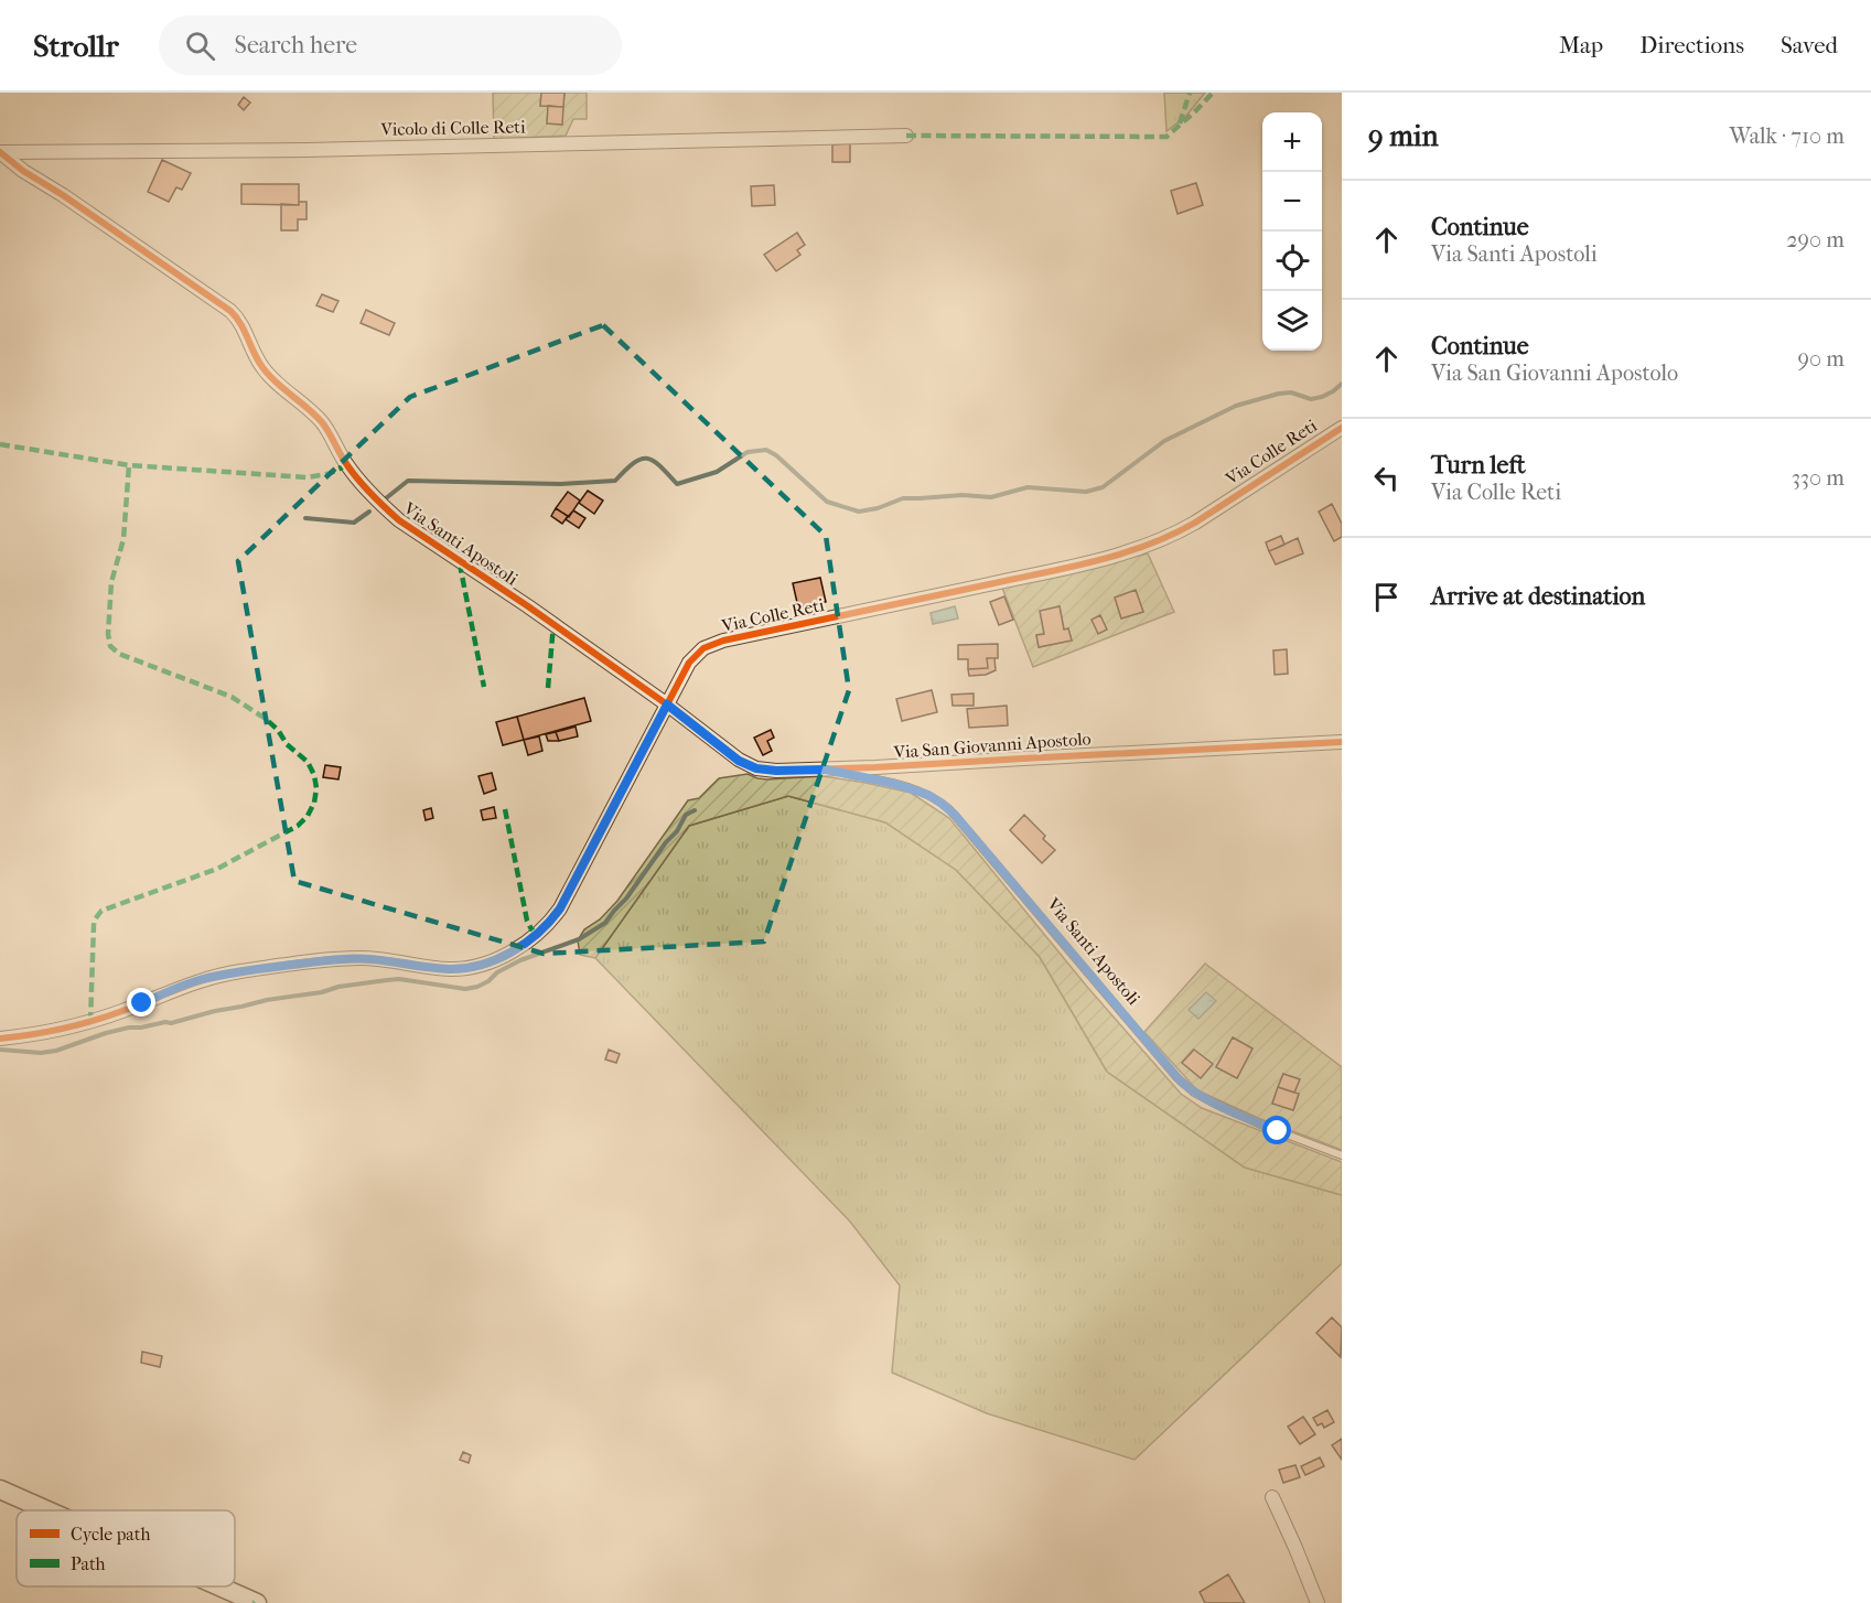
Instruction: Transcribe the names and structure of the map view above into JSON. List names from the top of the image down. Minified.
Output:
{"streets":{"street":["Vicolo di Colle Reti","Via Colle Reti","Via Santi Apostoli","Via San Giovanni Apostolo"]},"crossings":[["Vicolo di Colle Reti","Via Santi Apostoli"],["Via Colle Reti","Via Santi Apostoli"],["Via Colle Reti","Via San Giovanni Apostolo"],["Via Santi Apostoli","Via San Giovanni Apostolo"]],"legend":["Cycle path","Path"],"page":{"header":"Strollr","search":"Search here","nav":["Map","Directions","Saved"],"heading":["9 min","Walk · 710 m"],"map_buttons":["+","−"],"list":[["Continue","Via Santi Apostoli","290 m"],["Continue","Via San Giovanni Apostolo","90 m"],["Turn left","Via Colle Reti","330 m"],"Arrive at destination"]}}
